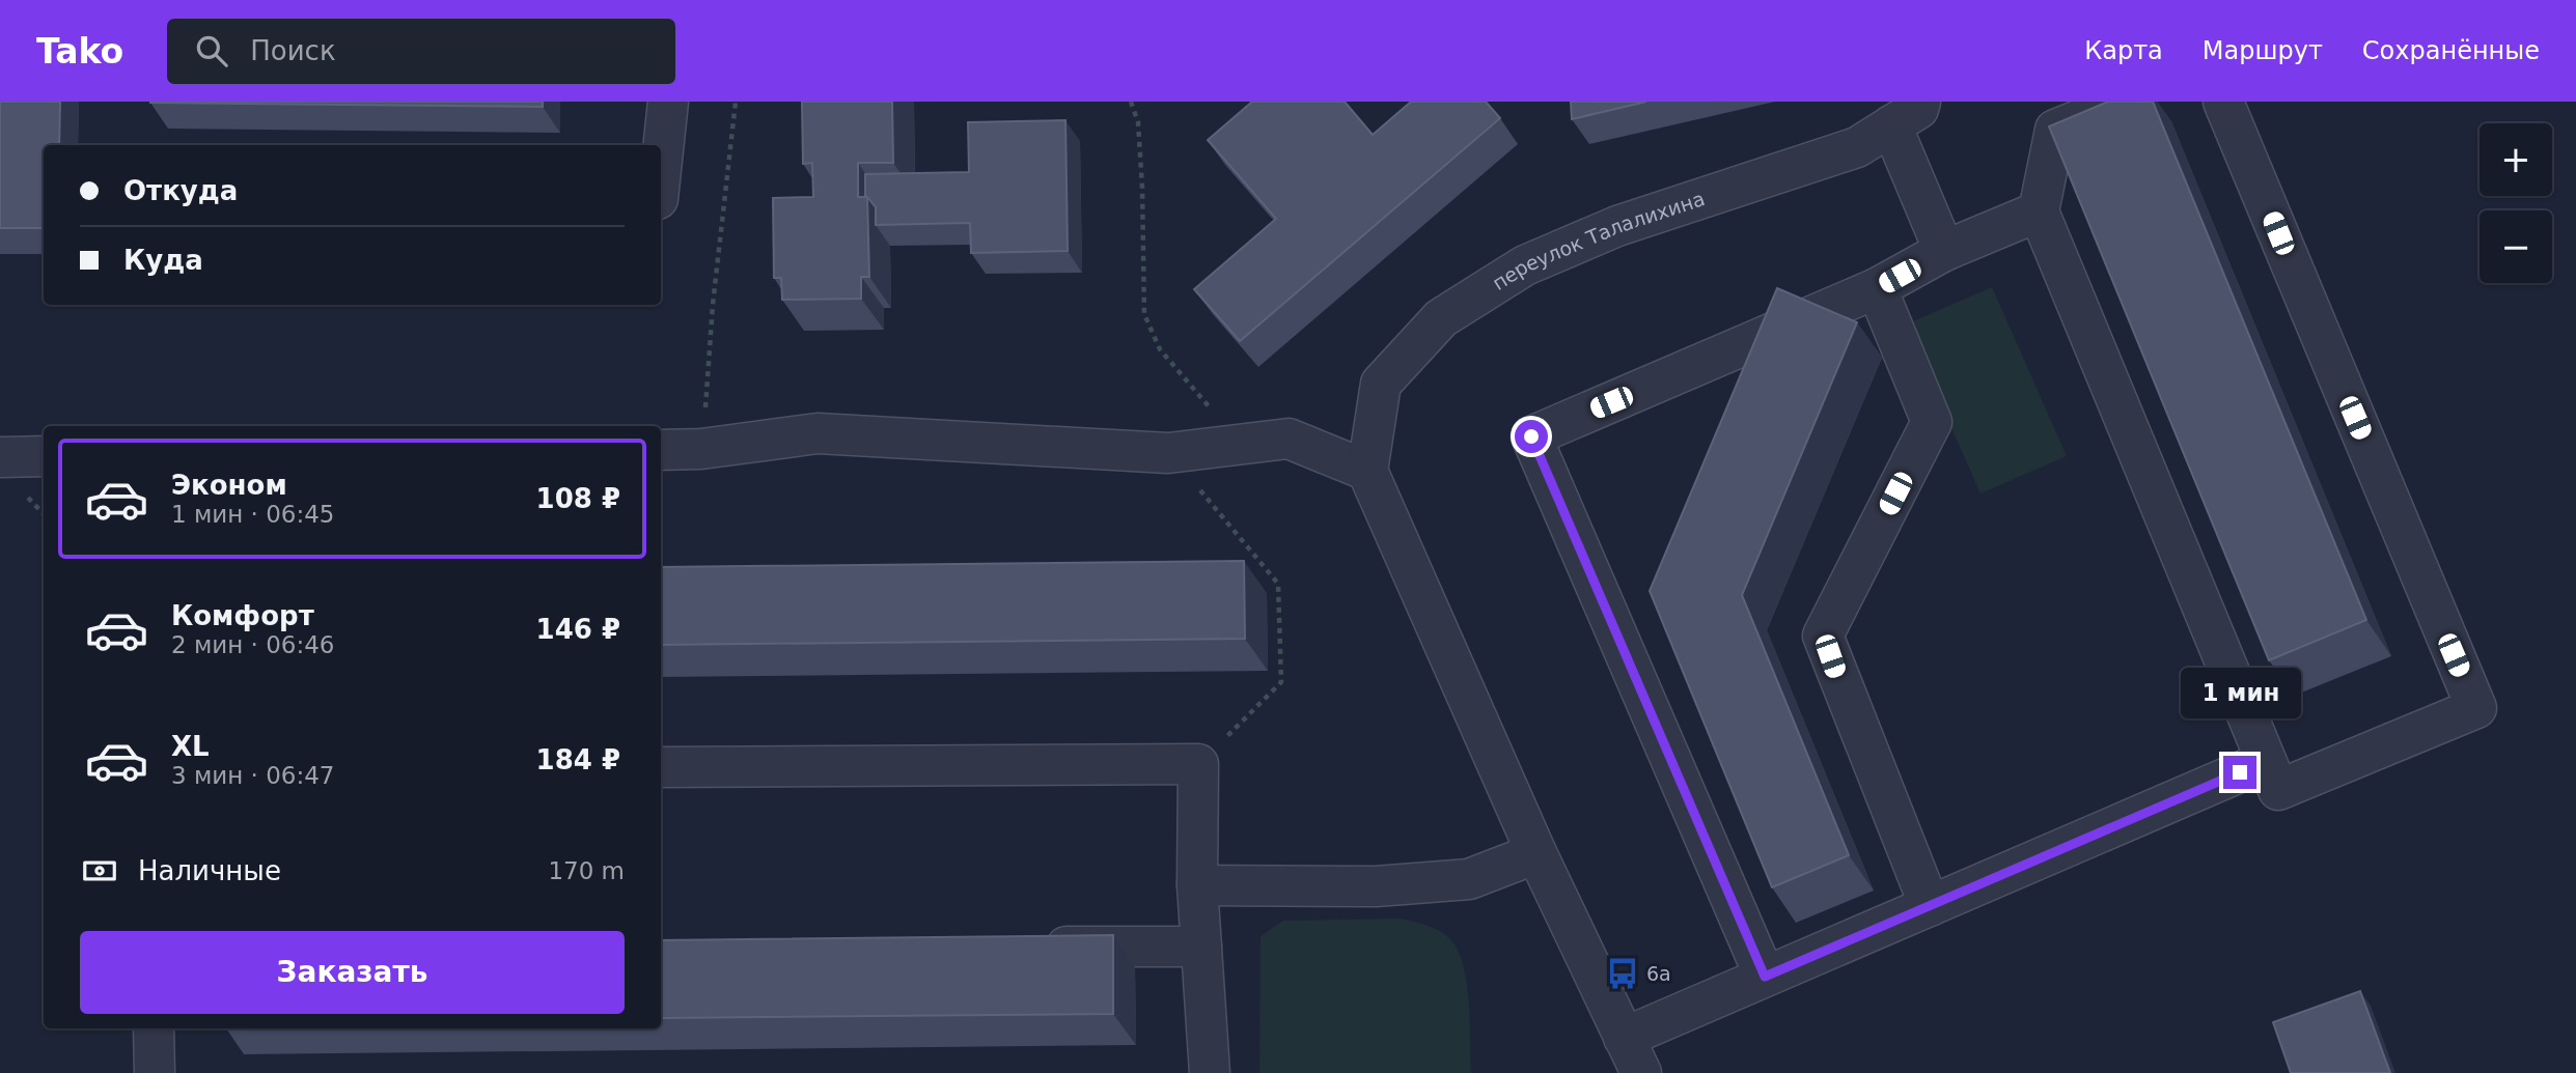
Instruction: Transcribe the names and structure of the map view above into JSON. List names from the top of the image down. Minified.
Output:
{"streets":{"street":["переулок Талалихина"]},"places":{"bus stop":["6а"]},"page":{"header":"Tako","search":"Поиск","nav":["Карта","Маршрут","Сохранённые"],"map_buttons":["+","−"],"banner":["Откуда","Куда"],"list":[{"name":"Эконом","note":"1 мин · 06:45","value":"108 ₽"},{"name":"Комфорт","note":"2 мин · 06:46","value":"146 ₽"},{"name":"XL","note":"3 мин · 06:47","value":"184 ₽"}],"bubble":"1 мин","pay":["Наличные","170 m"],"buttons":"Заказать"}}
